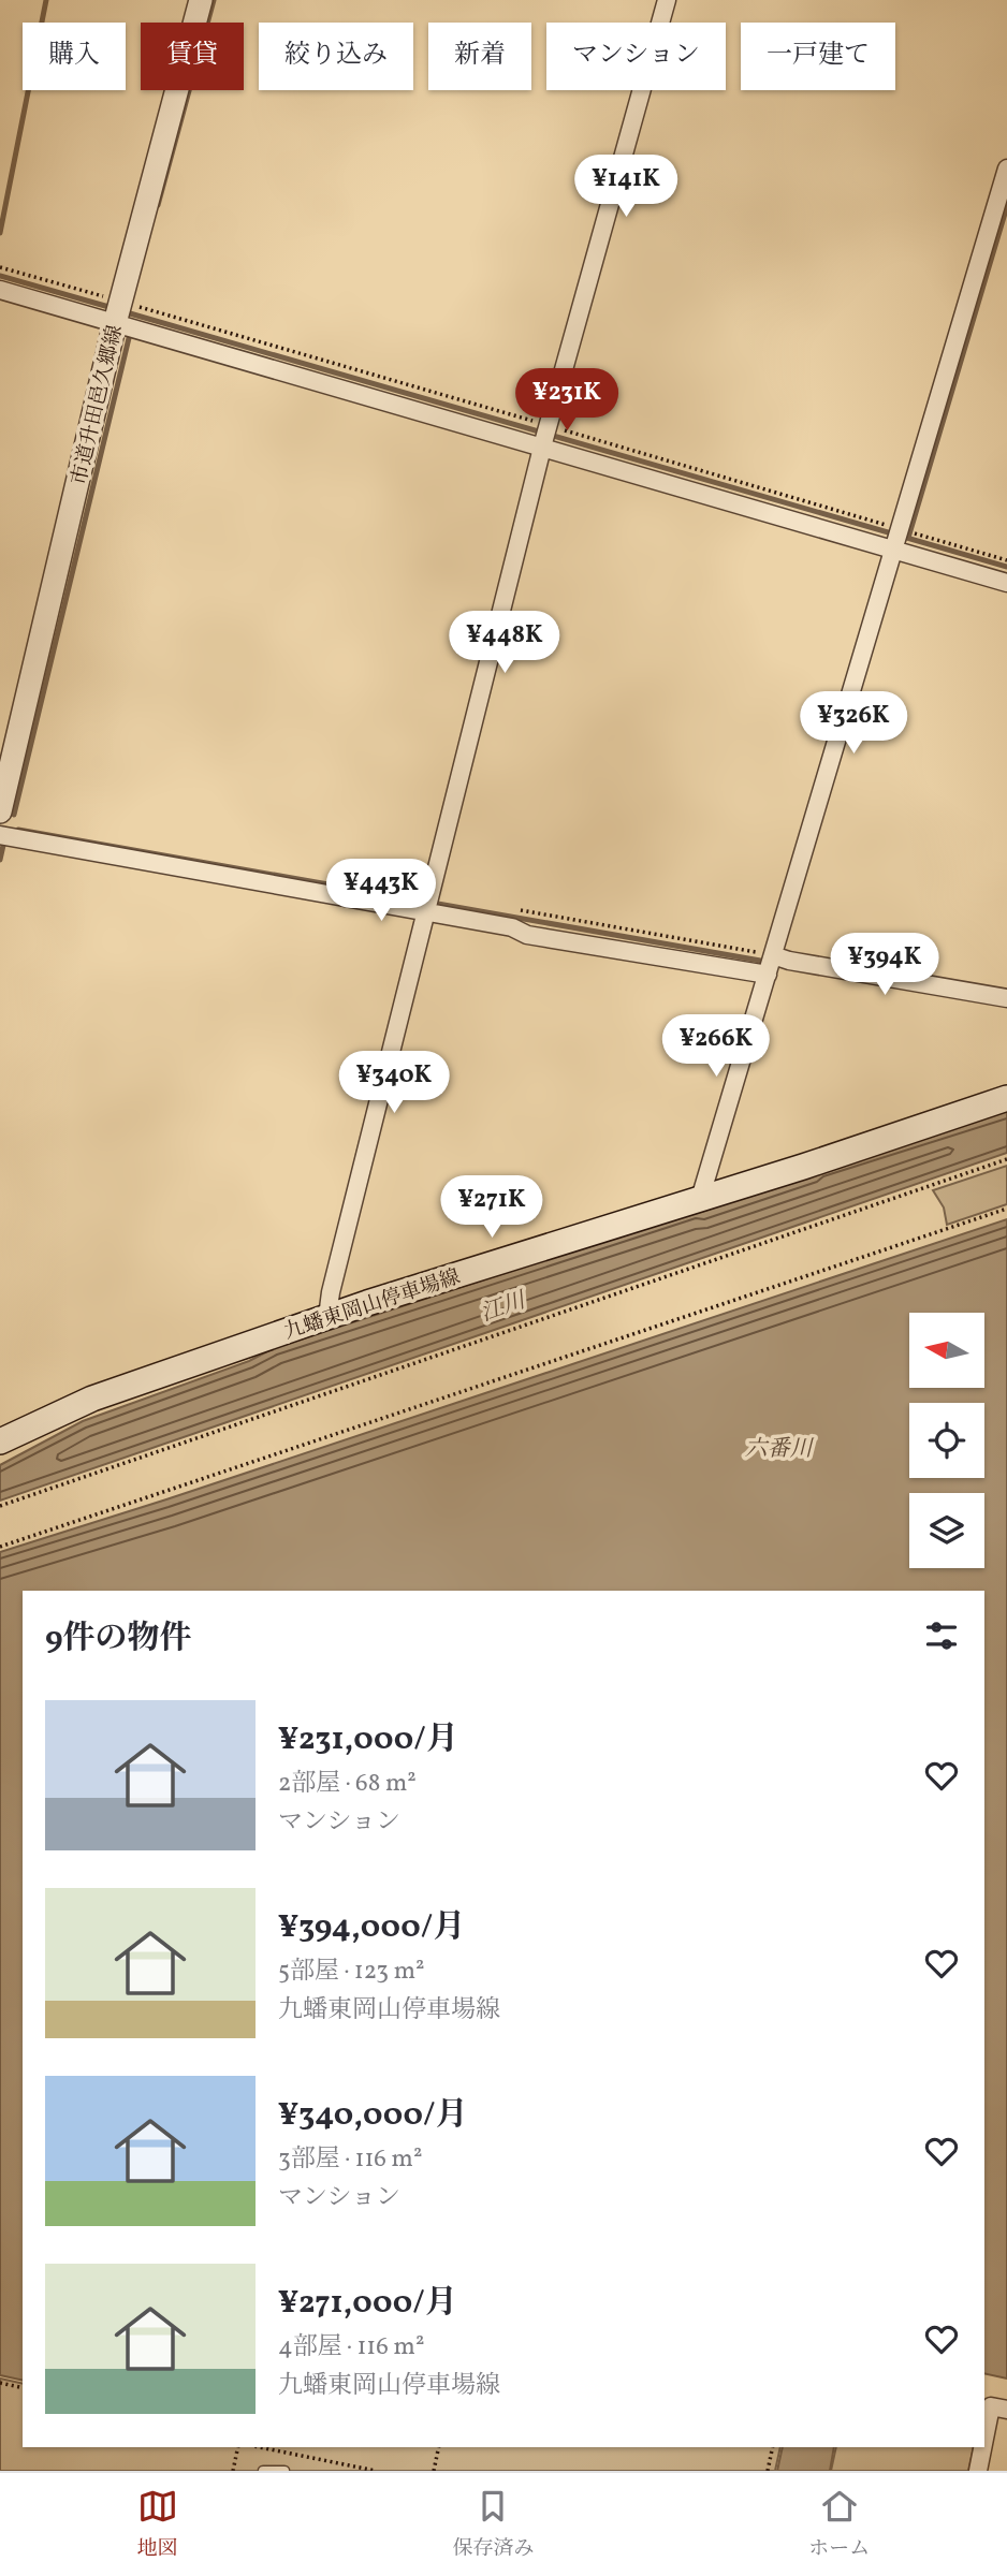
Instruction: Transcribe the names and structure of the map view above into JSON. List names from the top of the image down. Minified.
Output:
{"streets":{"main road":["九蟠東岡山停車場線"],"street":["市道升田邑久郷線"]},"water":["江川","六番川"],"north":"left","page":{"chip":["購入","賃貸","絞り込み","新着","マンション","一戸建て"],"price":["¥141K","¥231K","¥448K","¥326K","¥443K","¥394K","¥266K","¥340K","¥271K"],"heading":"9件の物件","list":[{"name":"¥231,000/月","note":"2部屋 · 68 m² · マンション"},{"name":"¥394,000/月","note":"5部屋 · 123 m² · 九蟠東岡山停車場線"},{"name":"¥340,000/月","note":"3部屋 · 116 m² · マンション"},{"name":"¥271,000/月","note":"4部屋 · 116 m² · 九蟠東岡山停車場線"}],"tabs":["地図","保存済み","ホーム"]}}
